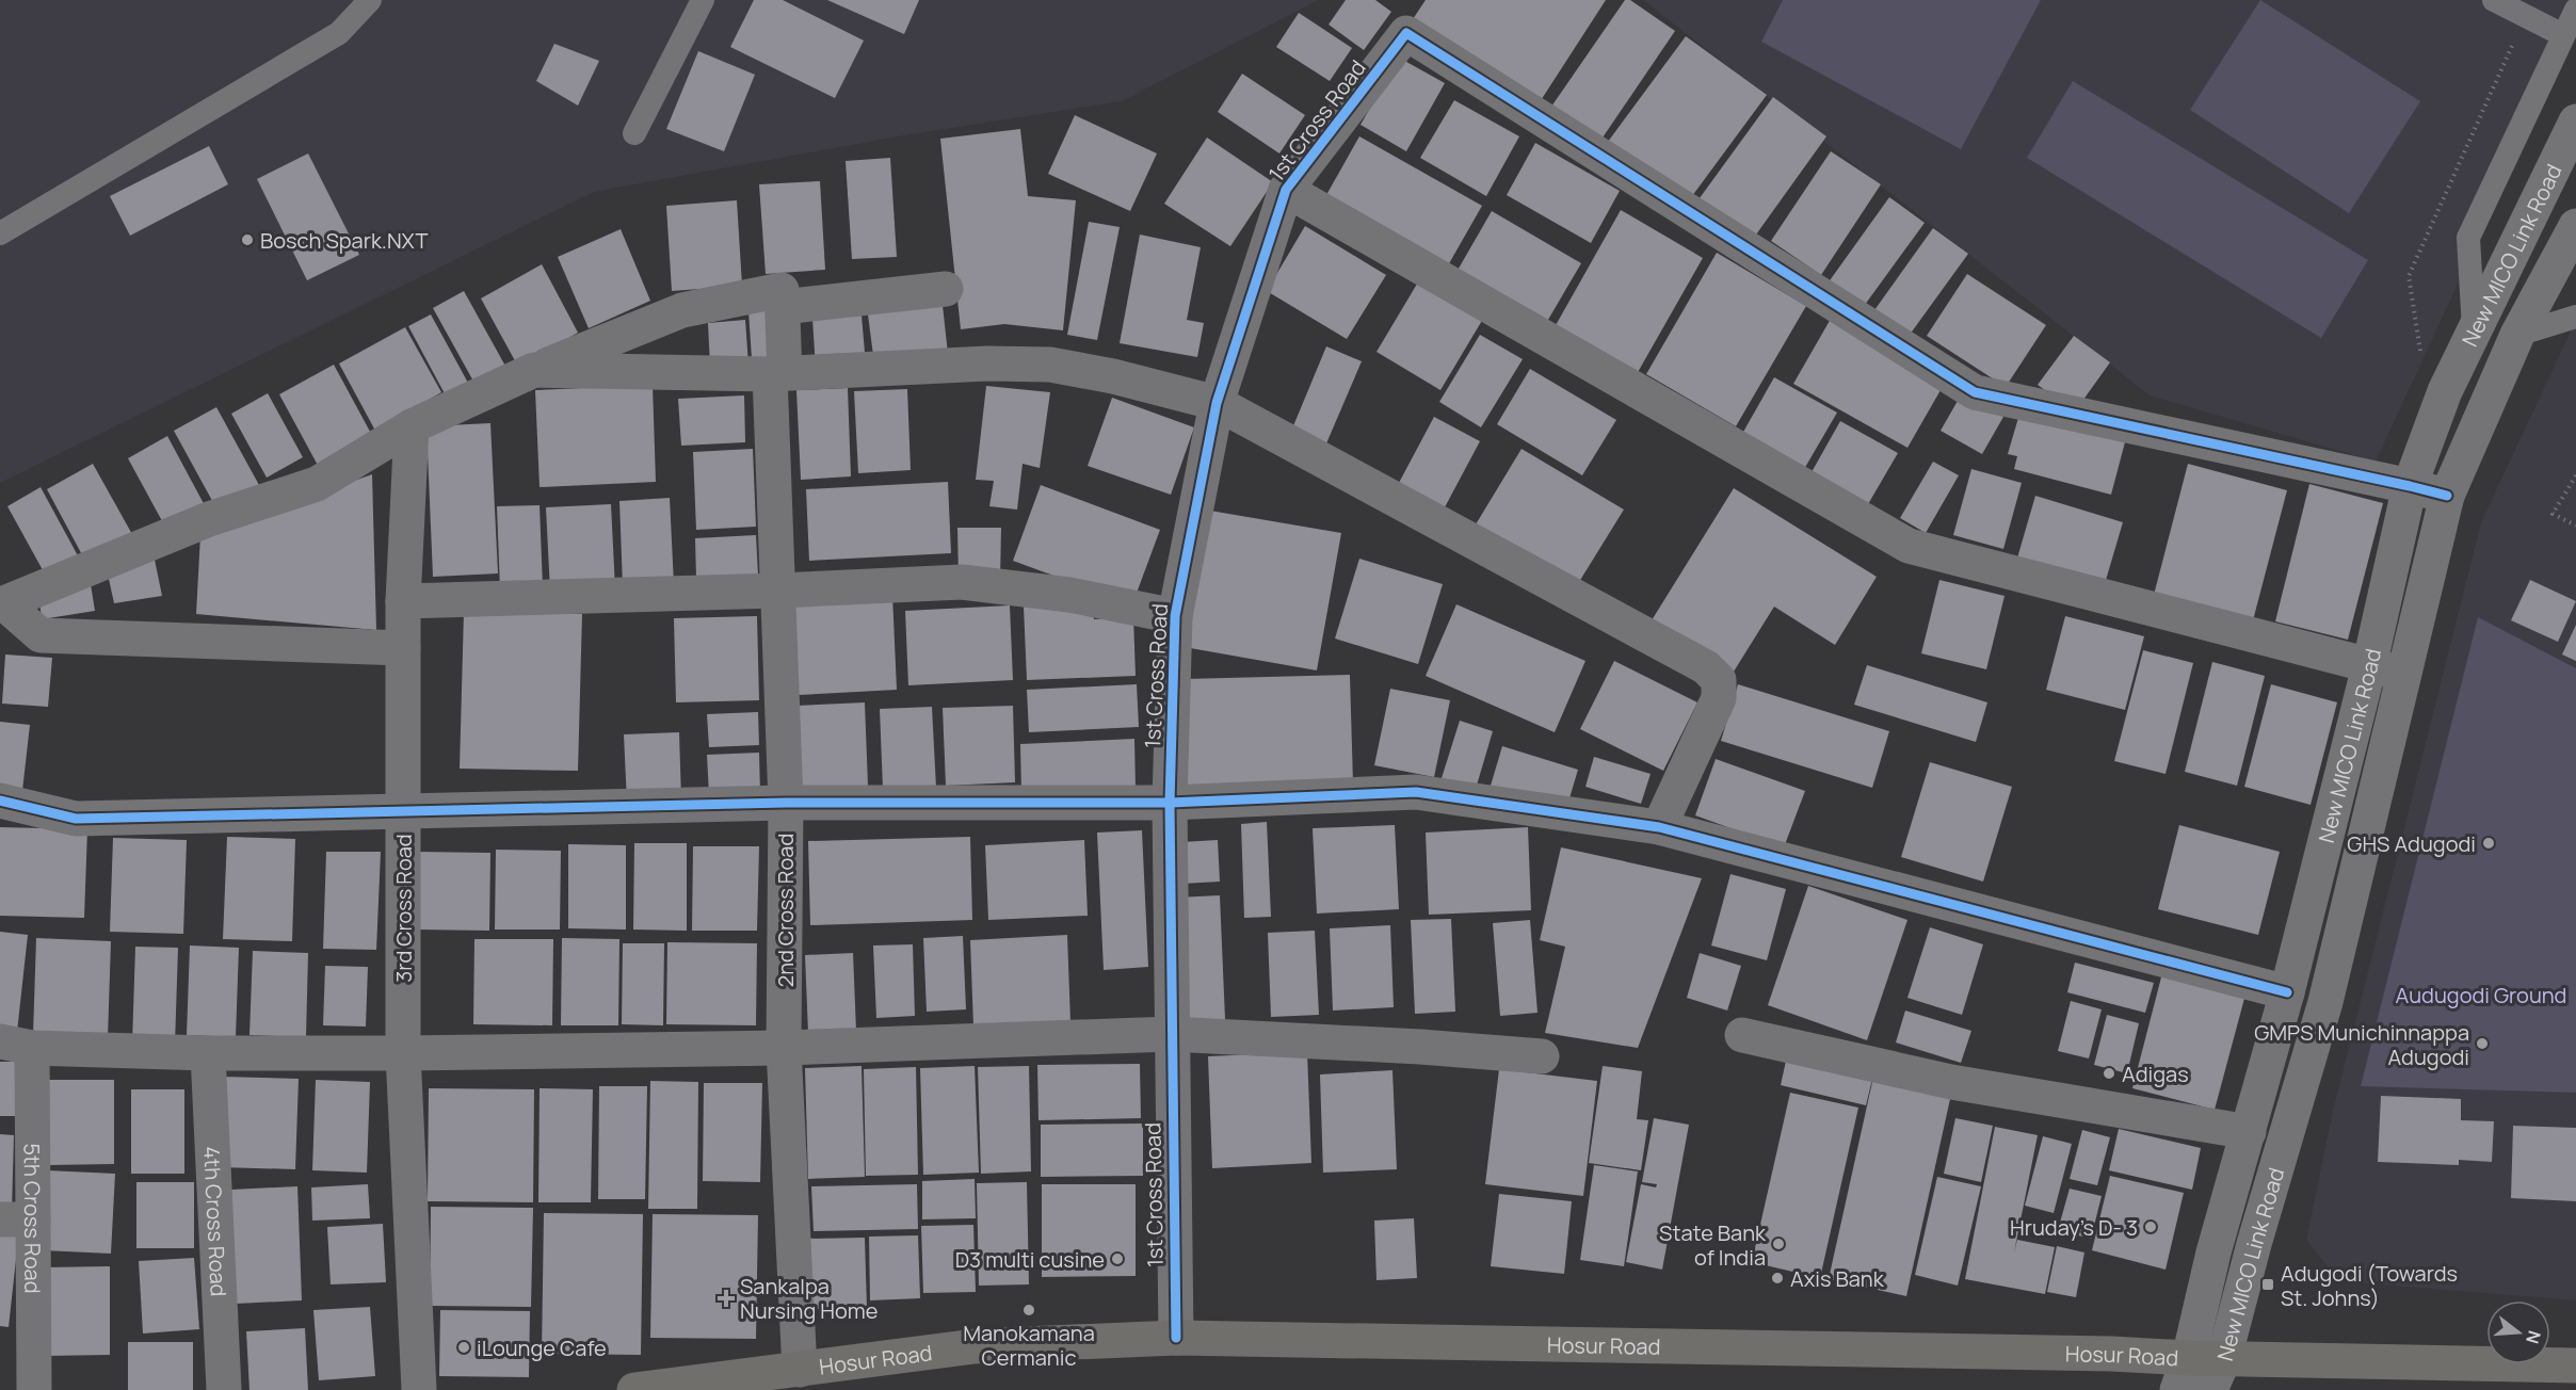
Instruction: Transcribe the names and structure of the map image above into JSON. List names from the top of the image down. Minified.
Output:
{"streets":{"main road":["Hosur Road"],"street":["1st Cross Road","New MICO Link Road","3rd Cross Road","2nd Cross Road","5th Cross Road","4th Cross Road"]},"crossings":[["1st Cross Road","New MICO Link Road"],["1st Cross Road","Hosur Road"],["New MICO Link Road","Hosur Road"],["2nd Cross Road","Hosur Road"]],"parks":["Audugodi Ground"],"places":{"other":["Bosch Spark.NXT","GHS Adugodi","GMPS Munichinnappa Adugodi","Adigas","Hruday's D- 3","State Bank of India","D3 multi cusine","Axis Bank","Manokamana Cermanic","iLounge Cafe"],"transit":["Adugodi (Towards St. Johns)"],"health":["Sankalpa Nursing Home"]},"north":"right"}
